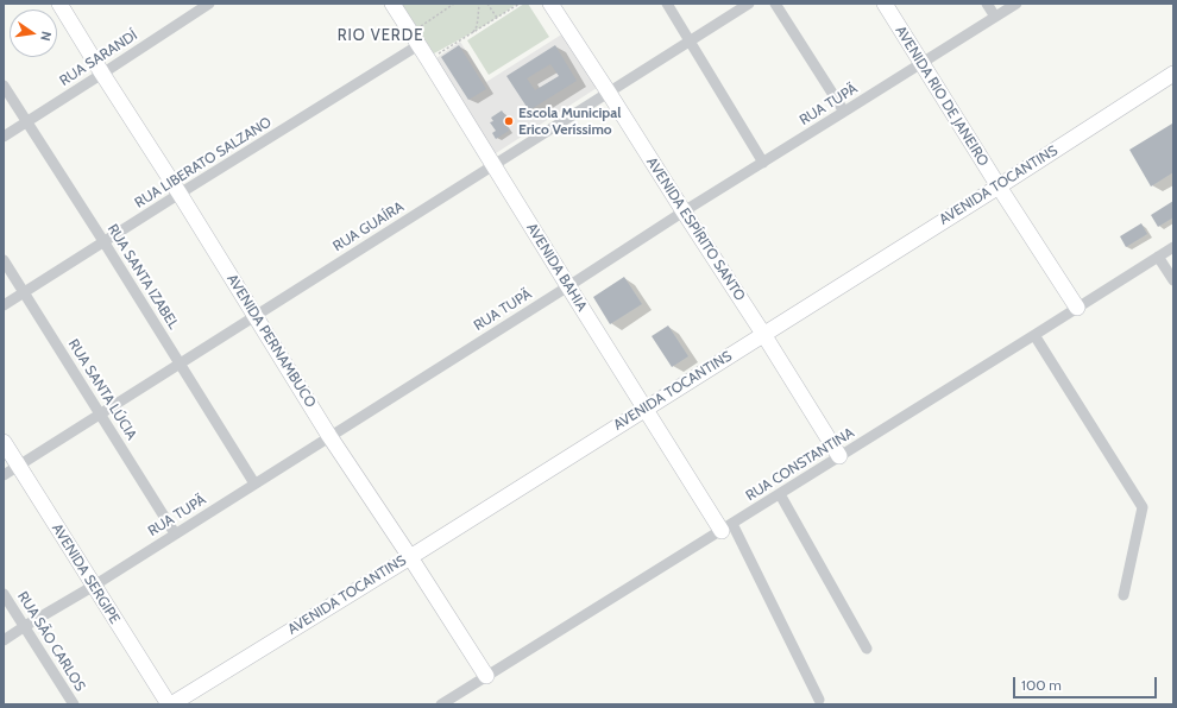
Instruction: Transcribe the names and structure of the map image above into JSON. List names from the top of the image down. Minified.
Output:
{"streets":{"street":["RUA SARANDÍ","AVENIDA RIO DE JANEIRO","RUA TUPÃ","RUA LIBERATO SALZANO","AVENIDA TOCANTINS","RUA GUAÍRA","AVENIDA ESPÍRITO SANTO","AVENIDA BAHIA","RUA SANTA IZABEL","AVENIDA PERNAMBUCO","RUA SANTA LÚCIA","RUA CONSTANTINA","AVENIDA SERGIPE","RUA SÃO CARLOS"]},"crossings":[["RUA SARANDÍ","RUA SANTA IZABEL"],["RUA SARANDÍ","AVENIDA PERNAMBUCO"],["AVENIDA RIO DE JANEIRO","RUA TUPÃ"],["AVENIDA RIO DE JANEIRO","AVENIDA TOCANTINS"],["AVENIDA RIO DE JANEIRO","RUA CONSTANTINA"],["RUA TUPÃ","AVENIDA ESPÍRITO SANTO"],["RUA TUPÃ","AVENIDA BAHIA"],["RUA TUPÃ","RUA SANTA IZABEL"],["RUA TUPÃ","AVENIDA PERNAMBUCO"],["RUA TUPÃ","RUA SANTA LÚCIA"],["RUA TUPÃ","AVENIDA SERGIPE"],["RUA TUPÃ","RUA SÃO CARLOS"],["RUA LIBERATO SALZANO","AVENIDA BAHIA"],["RUA LIBERATO SALZANO","RUA SANTA IZABEL"],["RUA LIBERATO SALZANO","AVENIDA PERNAMBUCO"],["RUA LIBERATO SALZANO","RUA SANTA LÚCIA"],["AVENIDA TOCANTINS","AVENIDA ESPÍRITO SANTO"],["AVENIDA TOCANTINS","AVENIDA BAHIA"],["AVENIDA TOCANTINS","AVENIDA PERNAMBUCO"],["AVENIDA TOCANTINS","AVENIDA SERGIPE"],["RUA GUAÍRA","AVENIDA ESPÍRITO SANTO"],["RUA GUAÍRA","AVENIDA BAHIA"],["RUA GUAÍRA","RUA SANTA IZABEL"],["RUA GUAÍRA","AVENIDA PERNAMBUCO"],["RUA GUAÍRA","RUA SANTA LÚCIA"],["RUA GUAÍRA","AVENIDA SERGIPE"],["AVENIDA ESPÍRITO SANTO","RUA CONSTANTINA"],["AVENIDA BAHIA","RUA CONSTANTINA"],["AVENIDA PERNAMBUCO","RUA CONSTANTINA"]],"districts":["RIO VERDE"],"places":["Escola Municipal Erico Veríssimo"],"scale_bar":"100 m","north":"right"}
